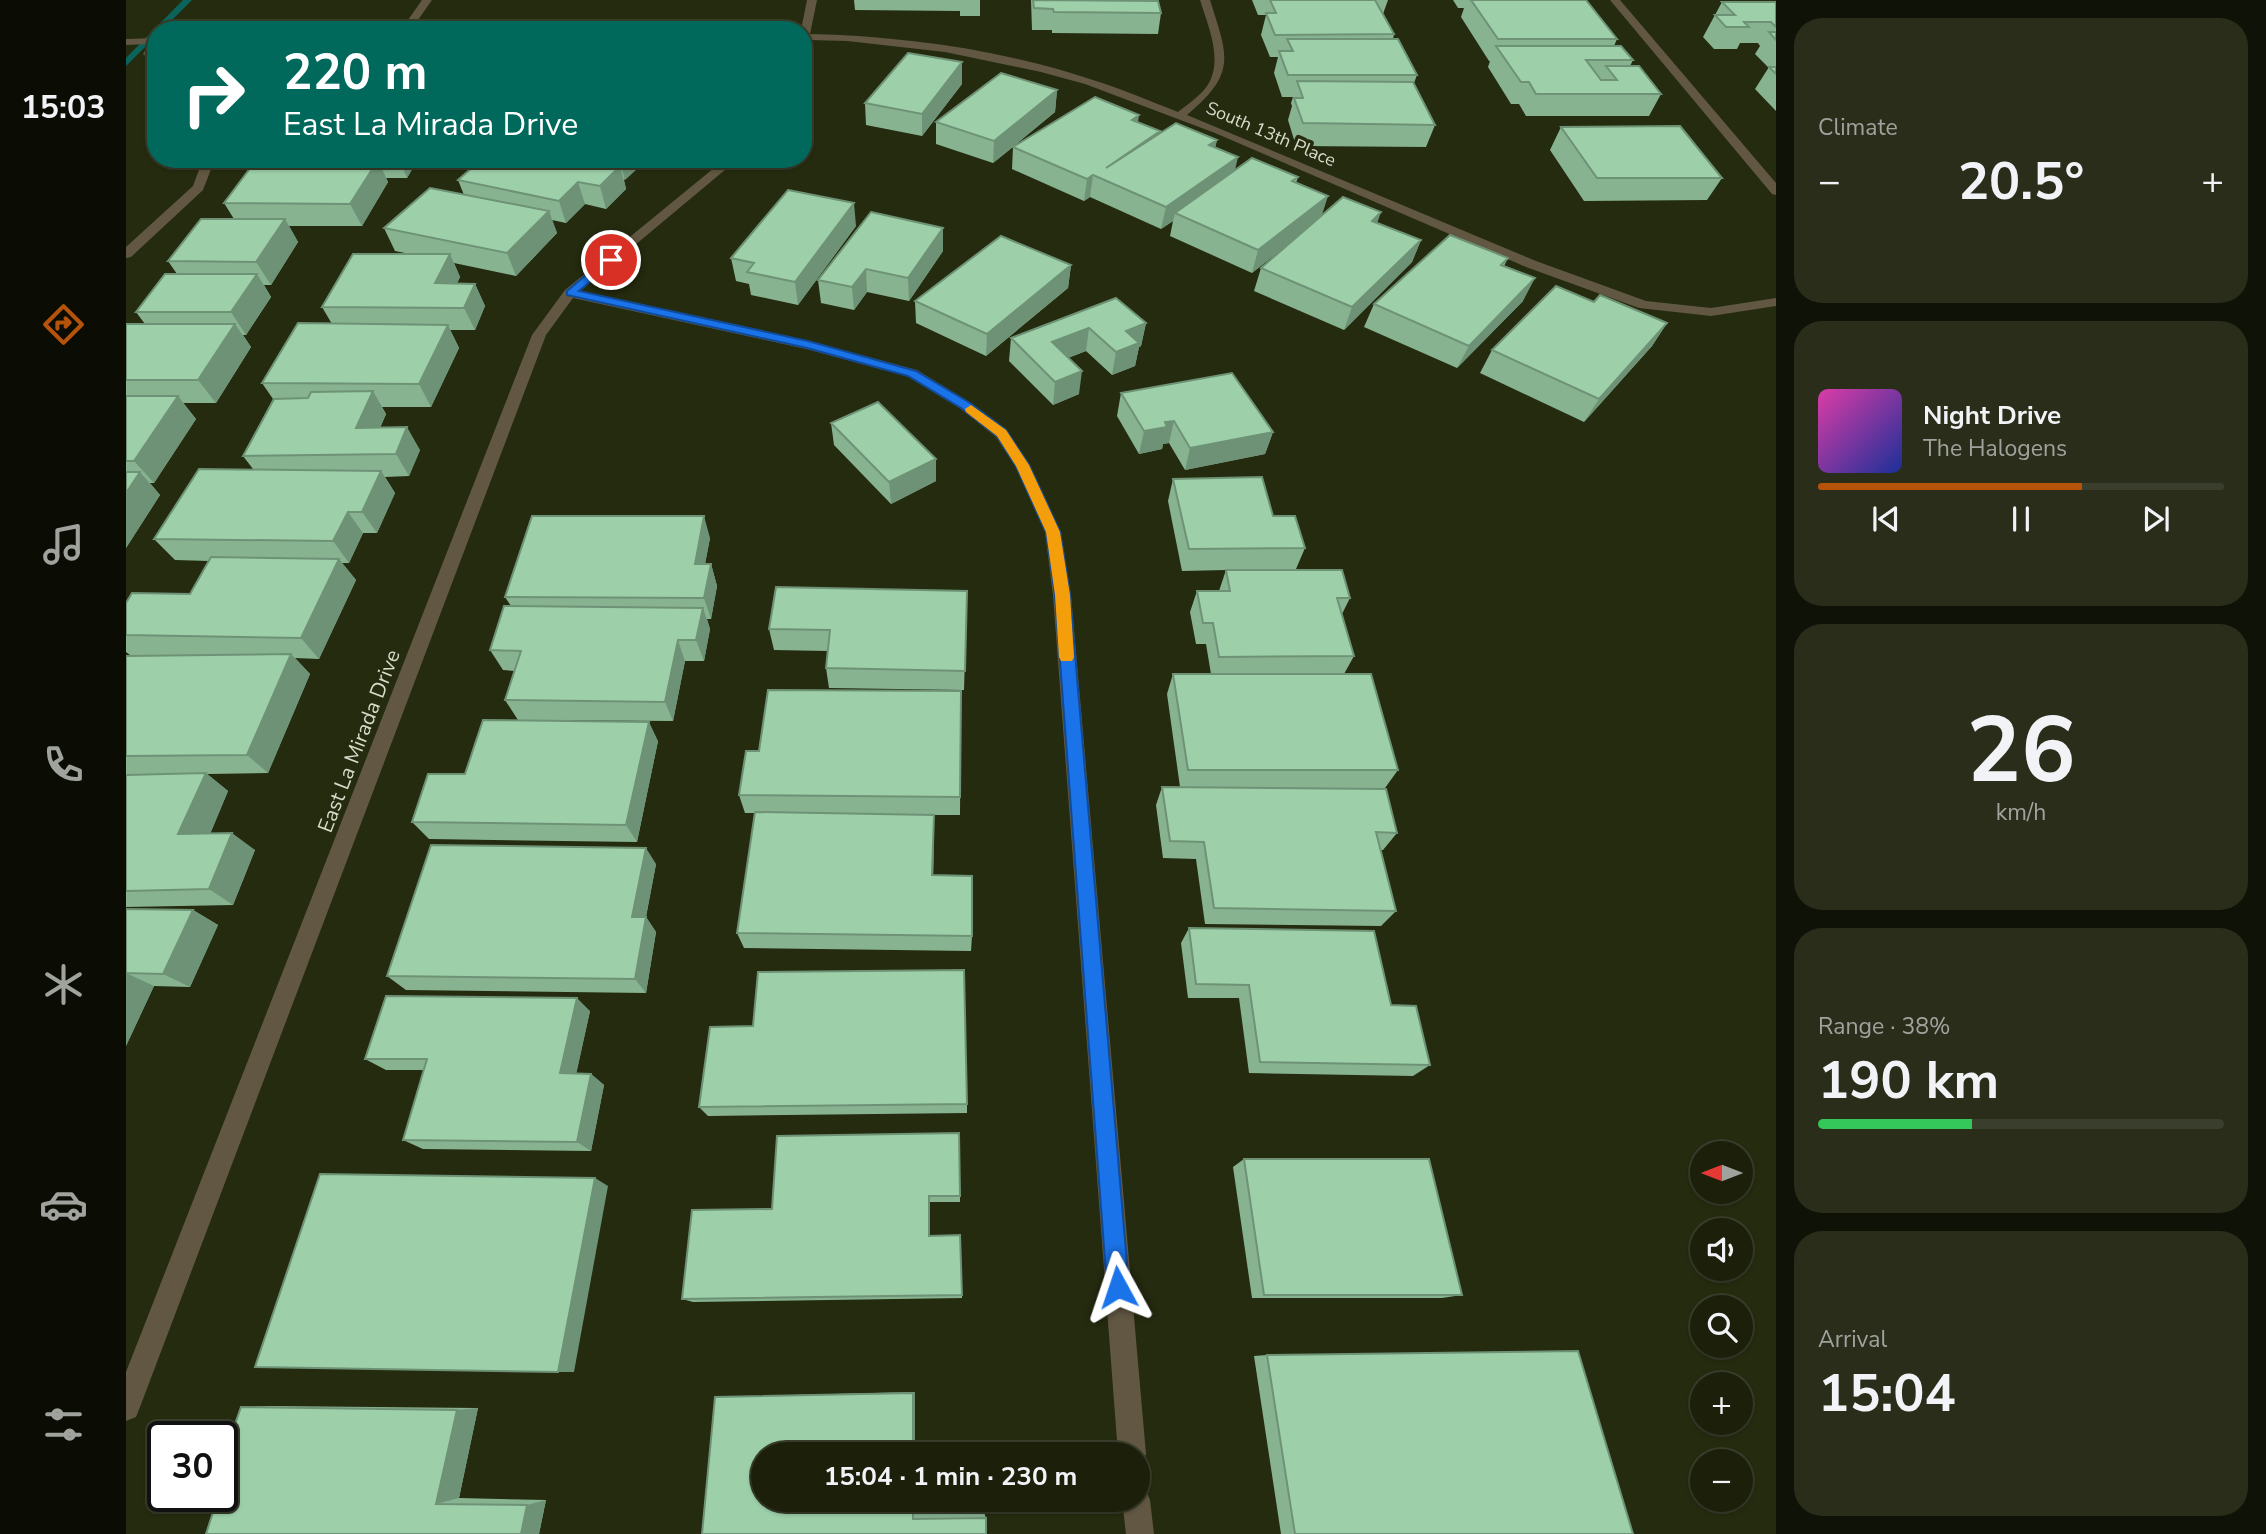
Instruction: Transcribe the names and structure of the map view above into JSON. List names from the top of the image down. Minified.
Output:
{"streets":{"street":["South 13th Place","East La Mirada Drive"]},"north":"left","page":{"tabs":"15:03","tile":["Climate",["26","km/h"],["Range · 38%","190 km"],["Arrival","15:04"]],"turn":["220 m","East La Mirada Drive"],"heat":["−","20.5°","+"],"song":["Night Drive","The Halogens"],"map_buttons":["+","−"],"limit":"30","trip":"15:04 · 1 min · 230 m"}}
